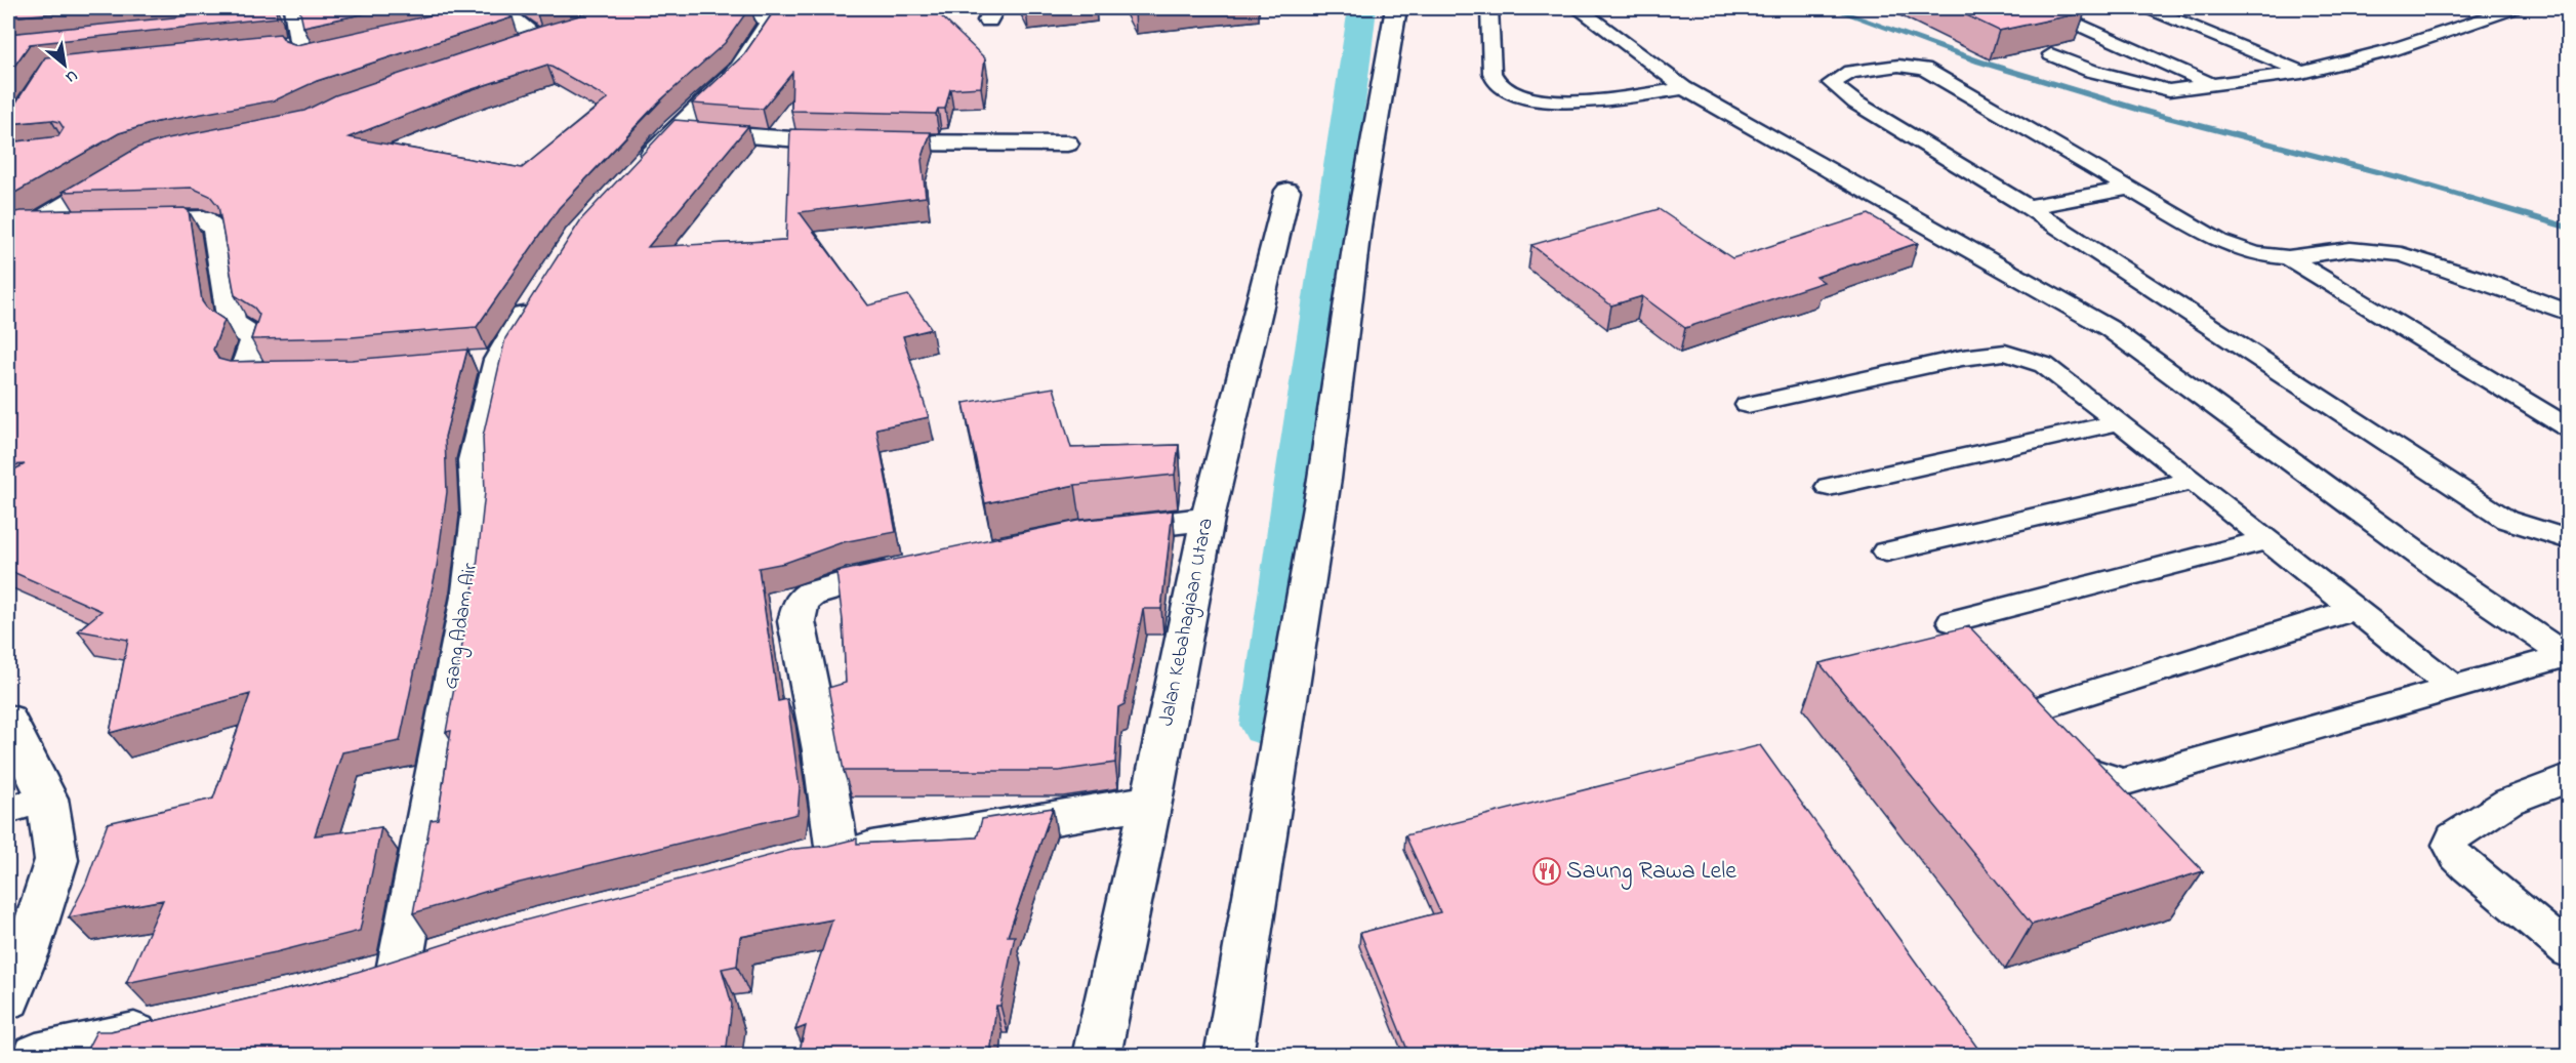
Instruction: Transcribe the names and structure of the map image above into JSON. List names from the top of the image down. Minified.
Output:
{"streets":{"street":["Jalan Kebahagiaan Utara","Gang Adam Air"]},"places":{"restaurant":["Saung Rawa Lele"]},"north":"bottom right"}
